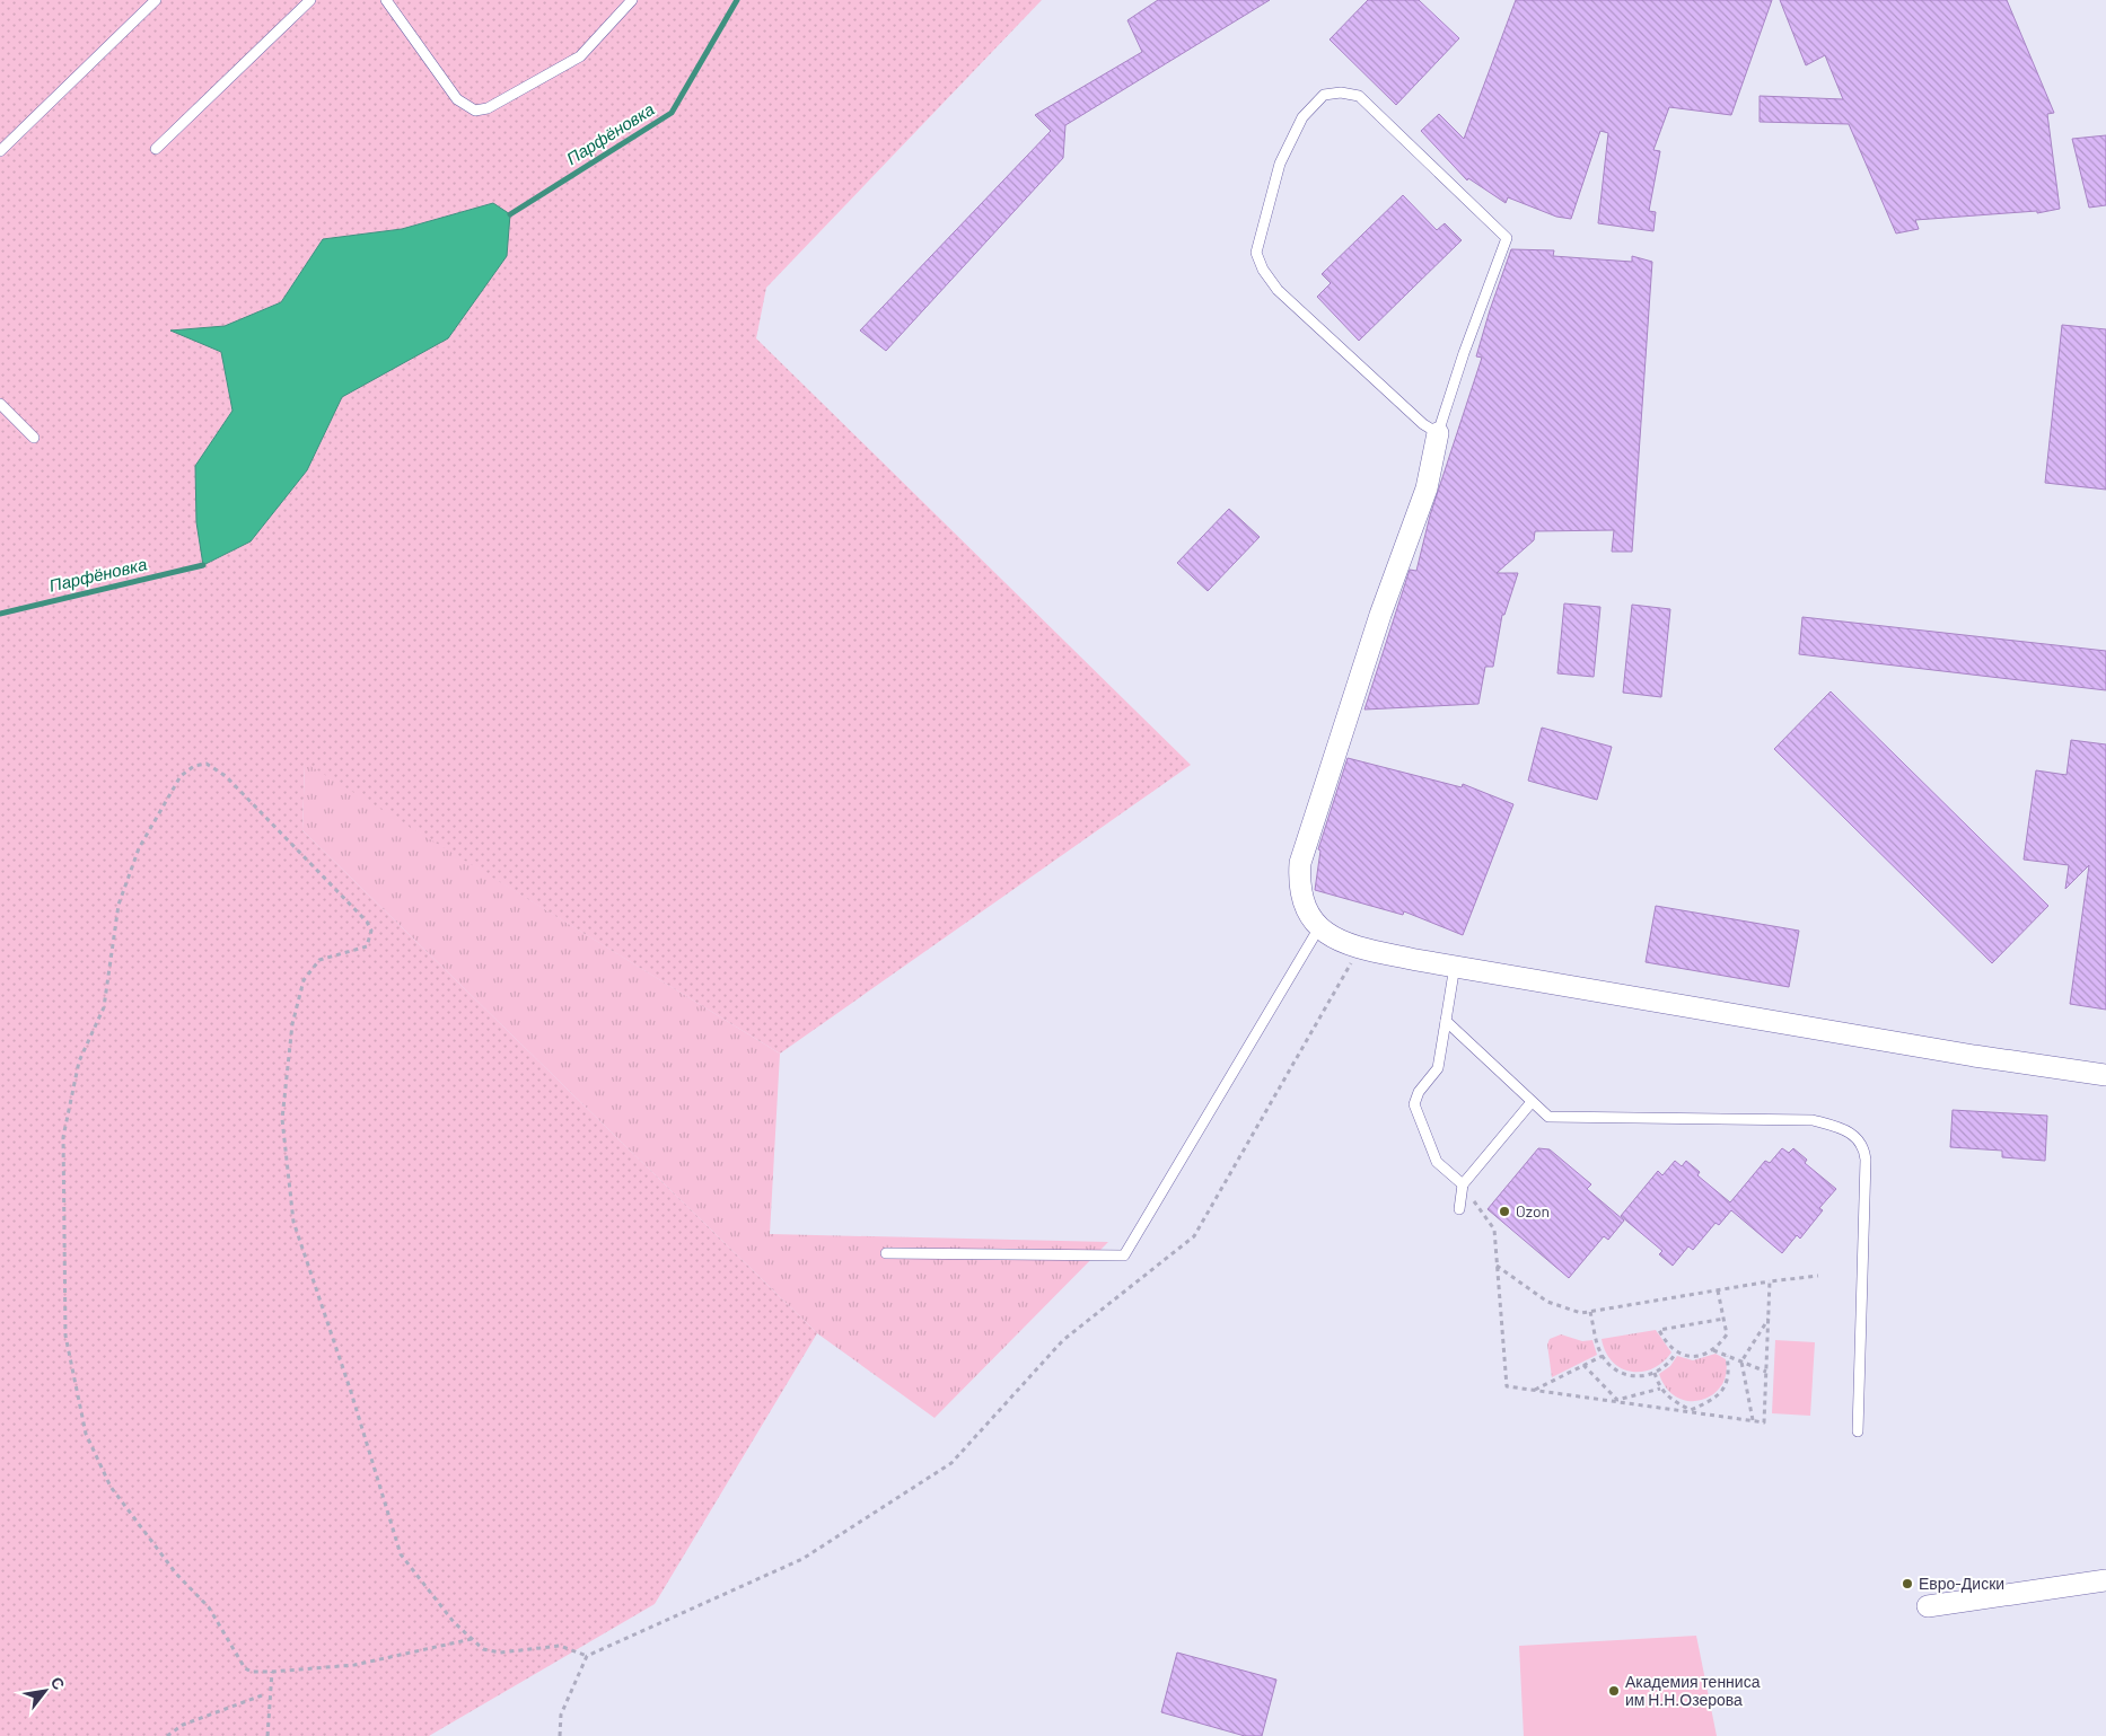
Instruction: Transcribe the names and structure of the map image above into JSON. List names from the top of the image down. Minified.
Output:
{"water":["Парфёновка"],"places":["Ozon","Евро-Диски","Академия тенниса им Н.Н.Озерова"],"north":"top right"}
